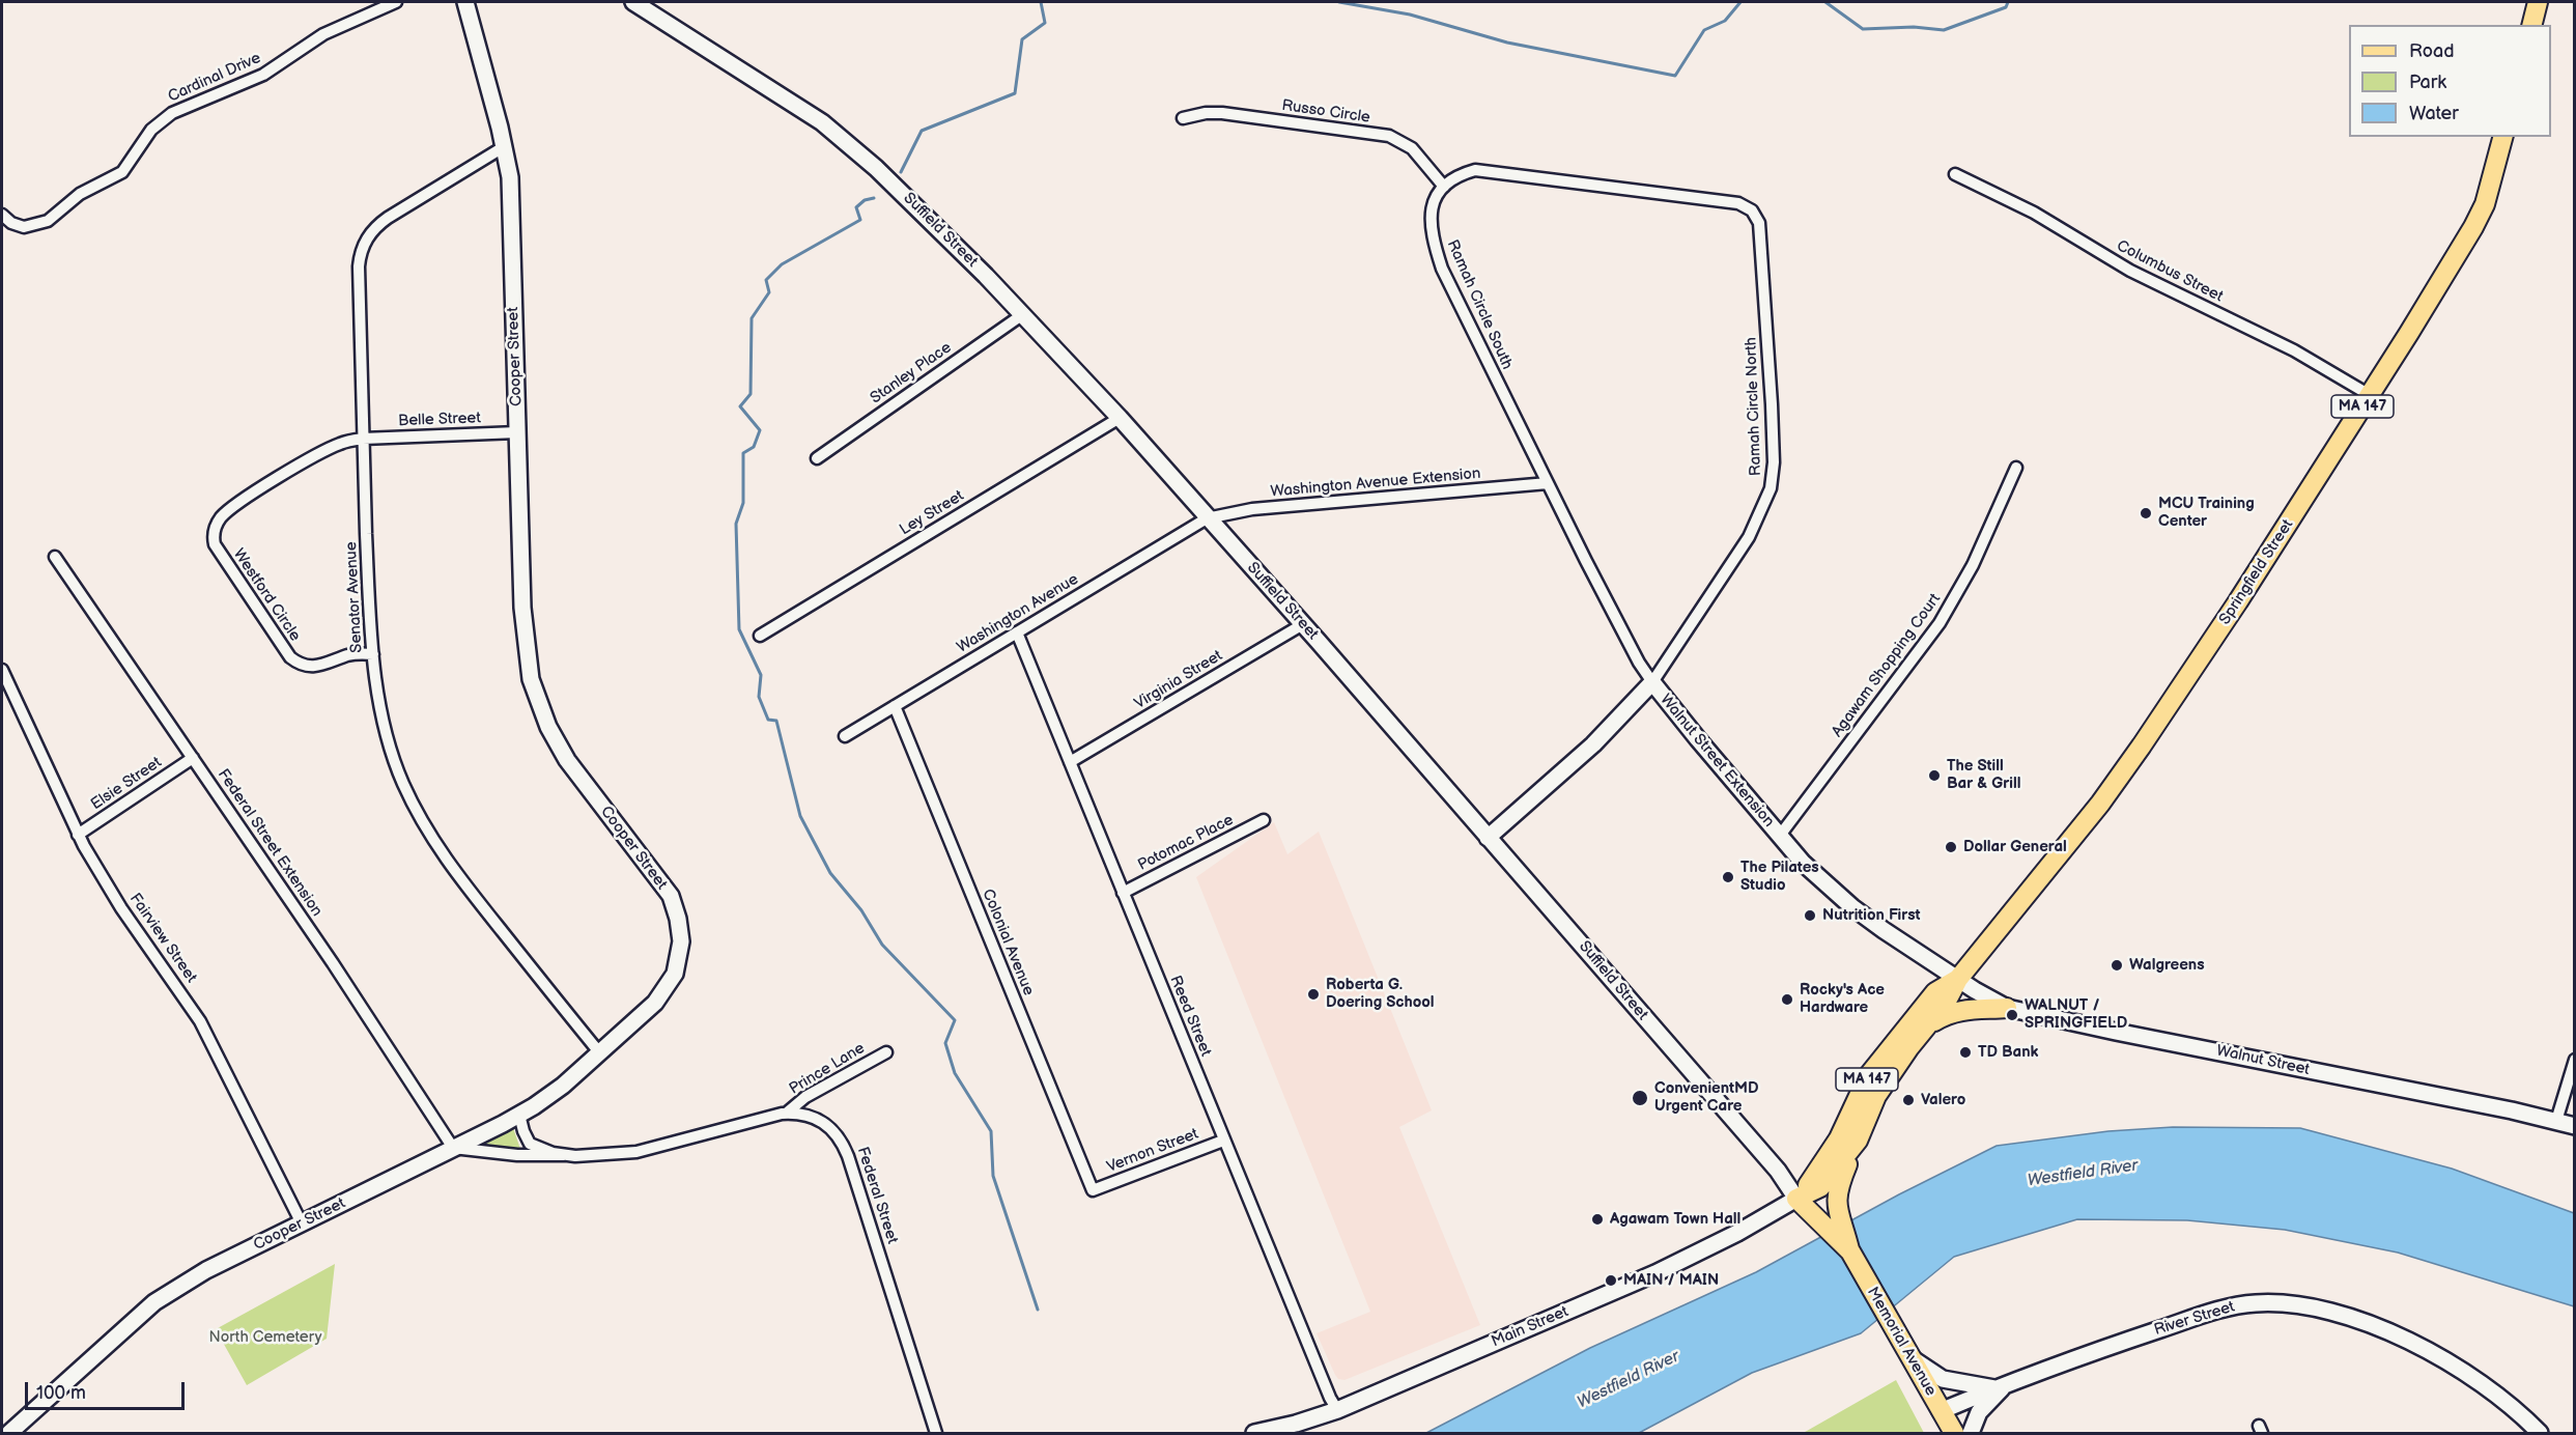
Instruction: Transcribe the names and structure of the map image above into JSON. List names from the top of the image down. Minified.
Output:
{"streets":{"main road":["Suffield Street","Cooper Street","MA 147","Springfield Street","Walnut Street Extension","Walnut Street","River Street","Main Street","Memorial Avenue"],"street":["Cardinal Drive","Russo Circle","Columbus Street","Ramah Circle South","Stanley Place","Ramah Circle North","Belle Street","Washington Avenue Extension","Ley Street","Westford Circle","Senator Avenue","Washington Avenue","Agawam Shopping Court","Virginia Street","Elsie Street","Federal Street Extension","Potomac Place","Fairview Street","Colonial Avenue","Reed Street","Prince Lane","Vernon Street","Federal Street"]},"crossings":[["Russo Circle","Ramah Circle South"],["Russo Circle","Ramah Circle North"],["Suffield Street","Stanley Place"],["Suffield Street","MA 147"],["Suffield Street","Washington Avenue Extension"],["Suffield Street","Ley Street"],["Suffield Street","Springfield Street"],["Suffield Street","Washington Avenue"],["Suffield Street","Virginia Street"],["Suffield Street","Walnut Street Extension"],["Suffield Street","Main Street"],["Suffield Street","Memorial Avenue"],["Columbus Street","Springfield Street"],["Ramah Circle South","Ramah Circle North"],["Ramah Circle South","Washington Avenue Extension"],["Ramah Circle South","Walnut Street Extension"],["Cooper Street","Belle Street"],["Cooper Street","Senator Avenue"],["Cooper Street","Federal Street Extension"],["Cooper Street","Fairview Street"],["Cooper Street","Federal Street"],["Ramah Circle North","Walnut Street Extension"],["MA 147","Springfield Street"],["Belle Street","Westford Circle"],["Belle Street","Senator Avenue"],["Washington Avenue Extension","Washington Avenue"],["Springfield Street","Walnut Street Extension"],["Springfield Street","Walnut Street"],["Springfield Street","Main Street"],["Westford Circle","Senator Avenue"],["Washington Avenue","Colonial Avenue"],["Washington Avenue","Reed Street"],["Agawam Shopping Court","Walnut Street Extension"],["Virginia Street","Reed Street"],["Walnut Street Extension","Walnut Street"],["Elsie Street","Federal Street Extension"],["Elsie Street","Fairview Street"],["Federal Street Extension","Federal Street"],["Potomac Place","Reed Street"],["Colonial Avenue","Vernon Street"],["Reed Street","Vernon Street"],["Reed Street","Main Street"],["Prince Lane","Federal Street"],["River Street","Memorial Avenue"]],"water":["Westfield River"],"parks":["North Cemetery"],"places":["MCU Training Center","The Still Bar & Grill","Dollar General","The Pilates Studio","Nutrition First","Walgreens","Roberta G. Doering School","Rocky's Ace Hardware","WALNUT / SPRINGFIELD","TD Bank","ConvenientMD Urgent Care","Valero","Agawam Town Hall","MAIN / MAIN"],"legend":["Road","Park","Water"],"scale_bar":"100 m"}
